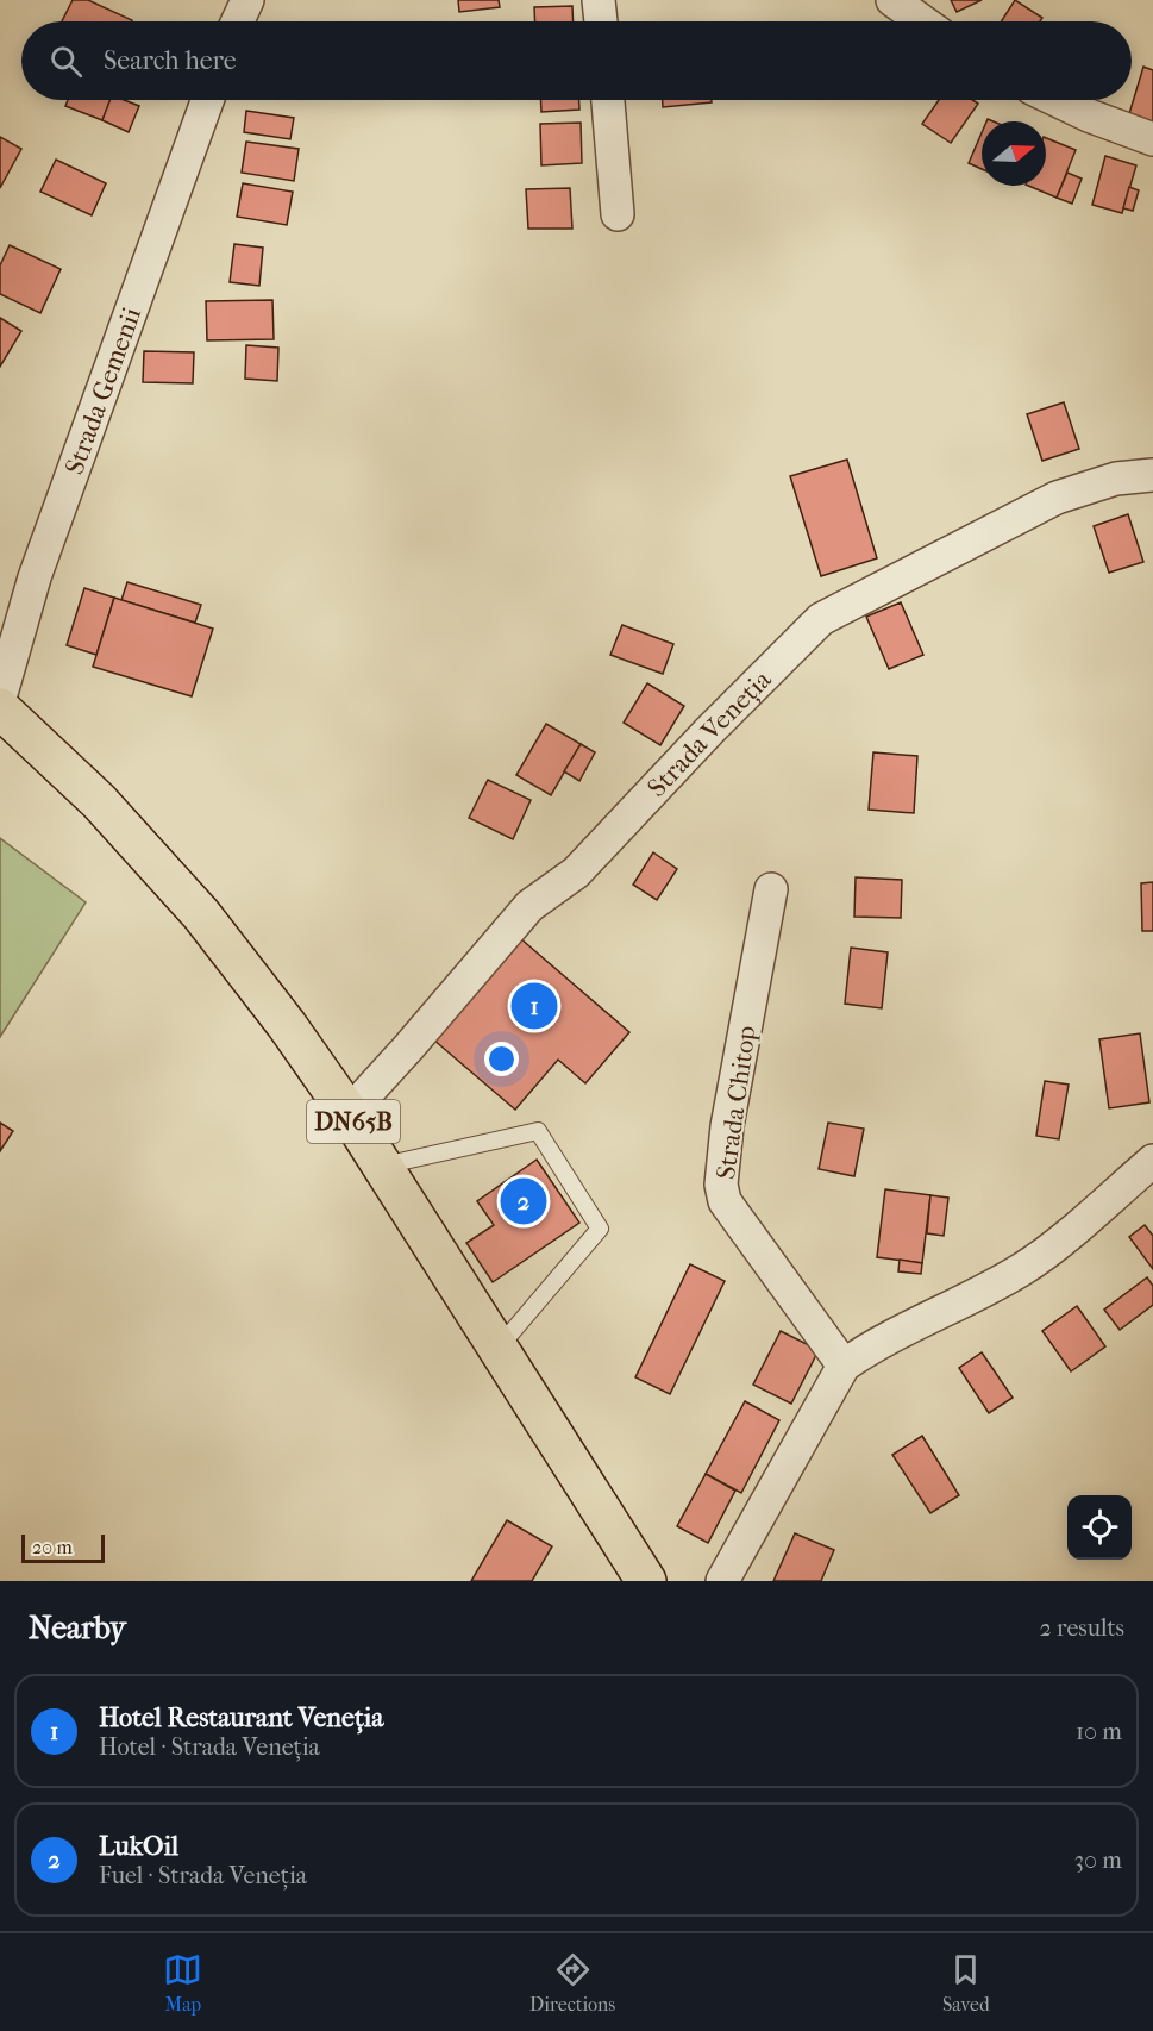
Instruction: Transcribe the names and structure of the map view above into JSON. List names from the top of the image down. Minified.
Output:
{"streets":{"main road":["DN65B"],"street":["Strada Gemenii","Strada Veneția","Strada Chitop"]},"crossings":[["Strada Veneția","DN65B"]],"scale_bar":"20 m","north":"right","page":{"search":"Search here","pins":["1","2"],"scale":"20 m","heading":["Nearby","2 results"],"list":[{"mark":"1","name":"Hotel Restaurant Veneția","note":"Hotel · Strada Veneția","value":"10 m"},{"mark":"2","name":"LukOil","note":"Fuel · Strada Veneția","value":"30 m"}],"nav":["Map","Directions","Saved"]}}
